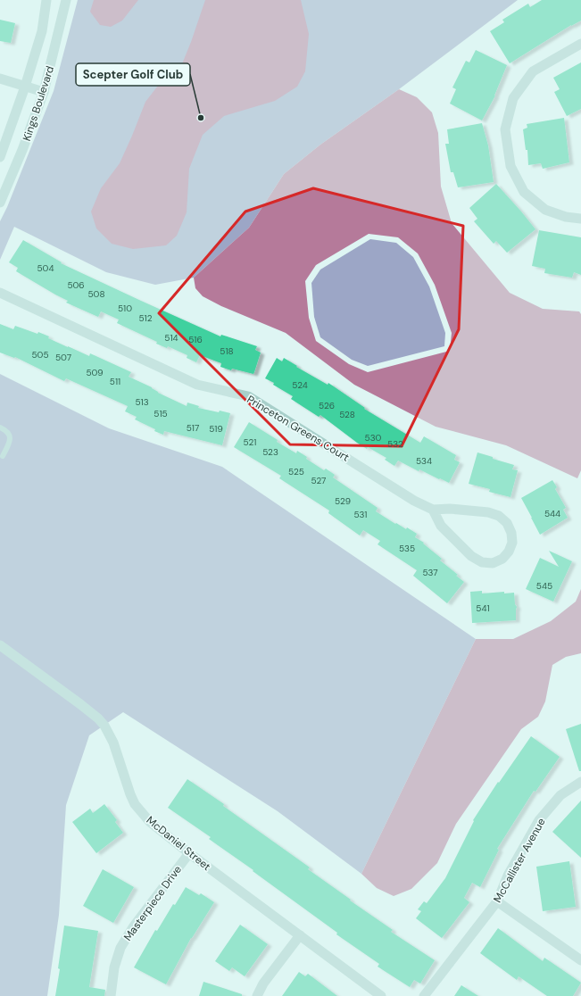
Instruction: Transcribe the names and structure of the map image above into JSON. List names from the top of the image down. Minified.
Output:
{"streets":{"street":["Kings Boulevard","Princeton Greens Court","McDaniel Street","McCallister Avenue","Masterpiece Drive"]},"crossings":[["McDaniel Street","Masterpiece Drive"]],"places":["Scepter Golf Club"],"house_numbers":["504","506","508","510","512","514","516","518","505","507","509","511","524","513","526","515","528","517","519","530","521","532","523","534","525","527","529","544","531","535","537","545","541"]}
